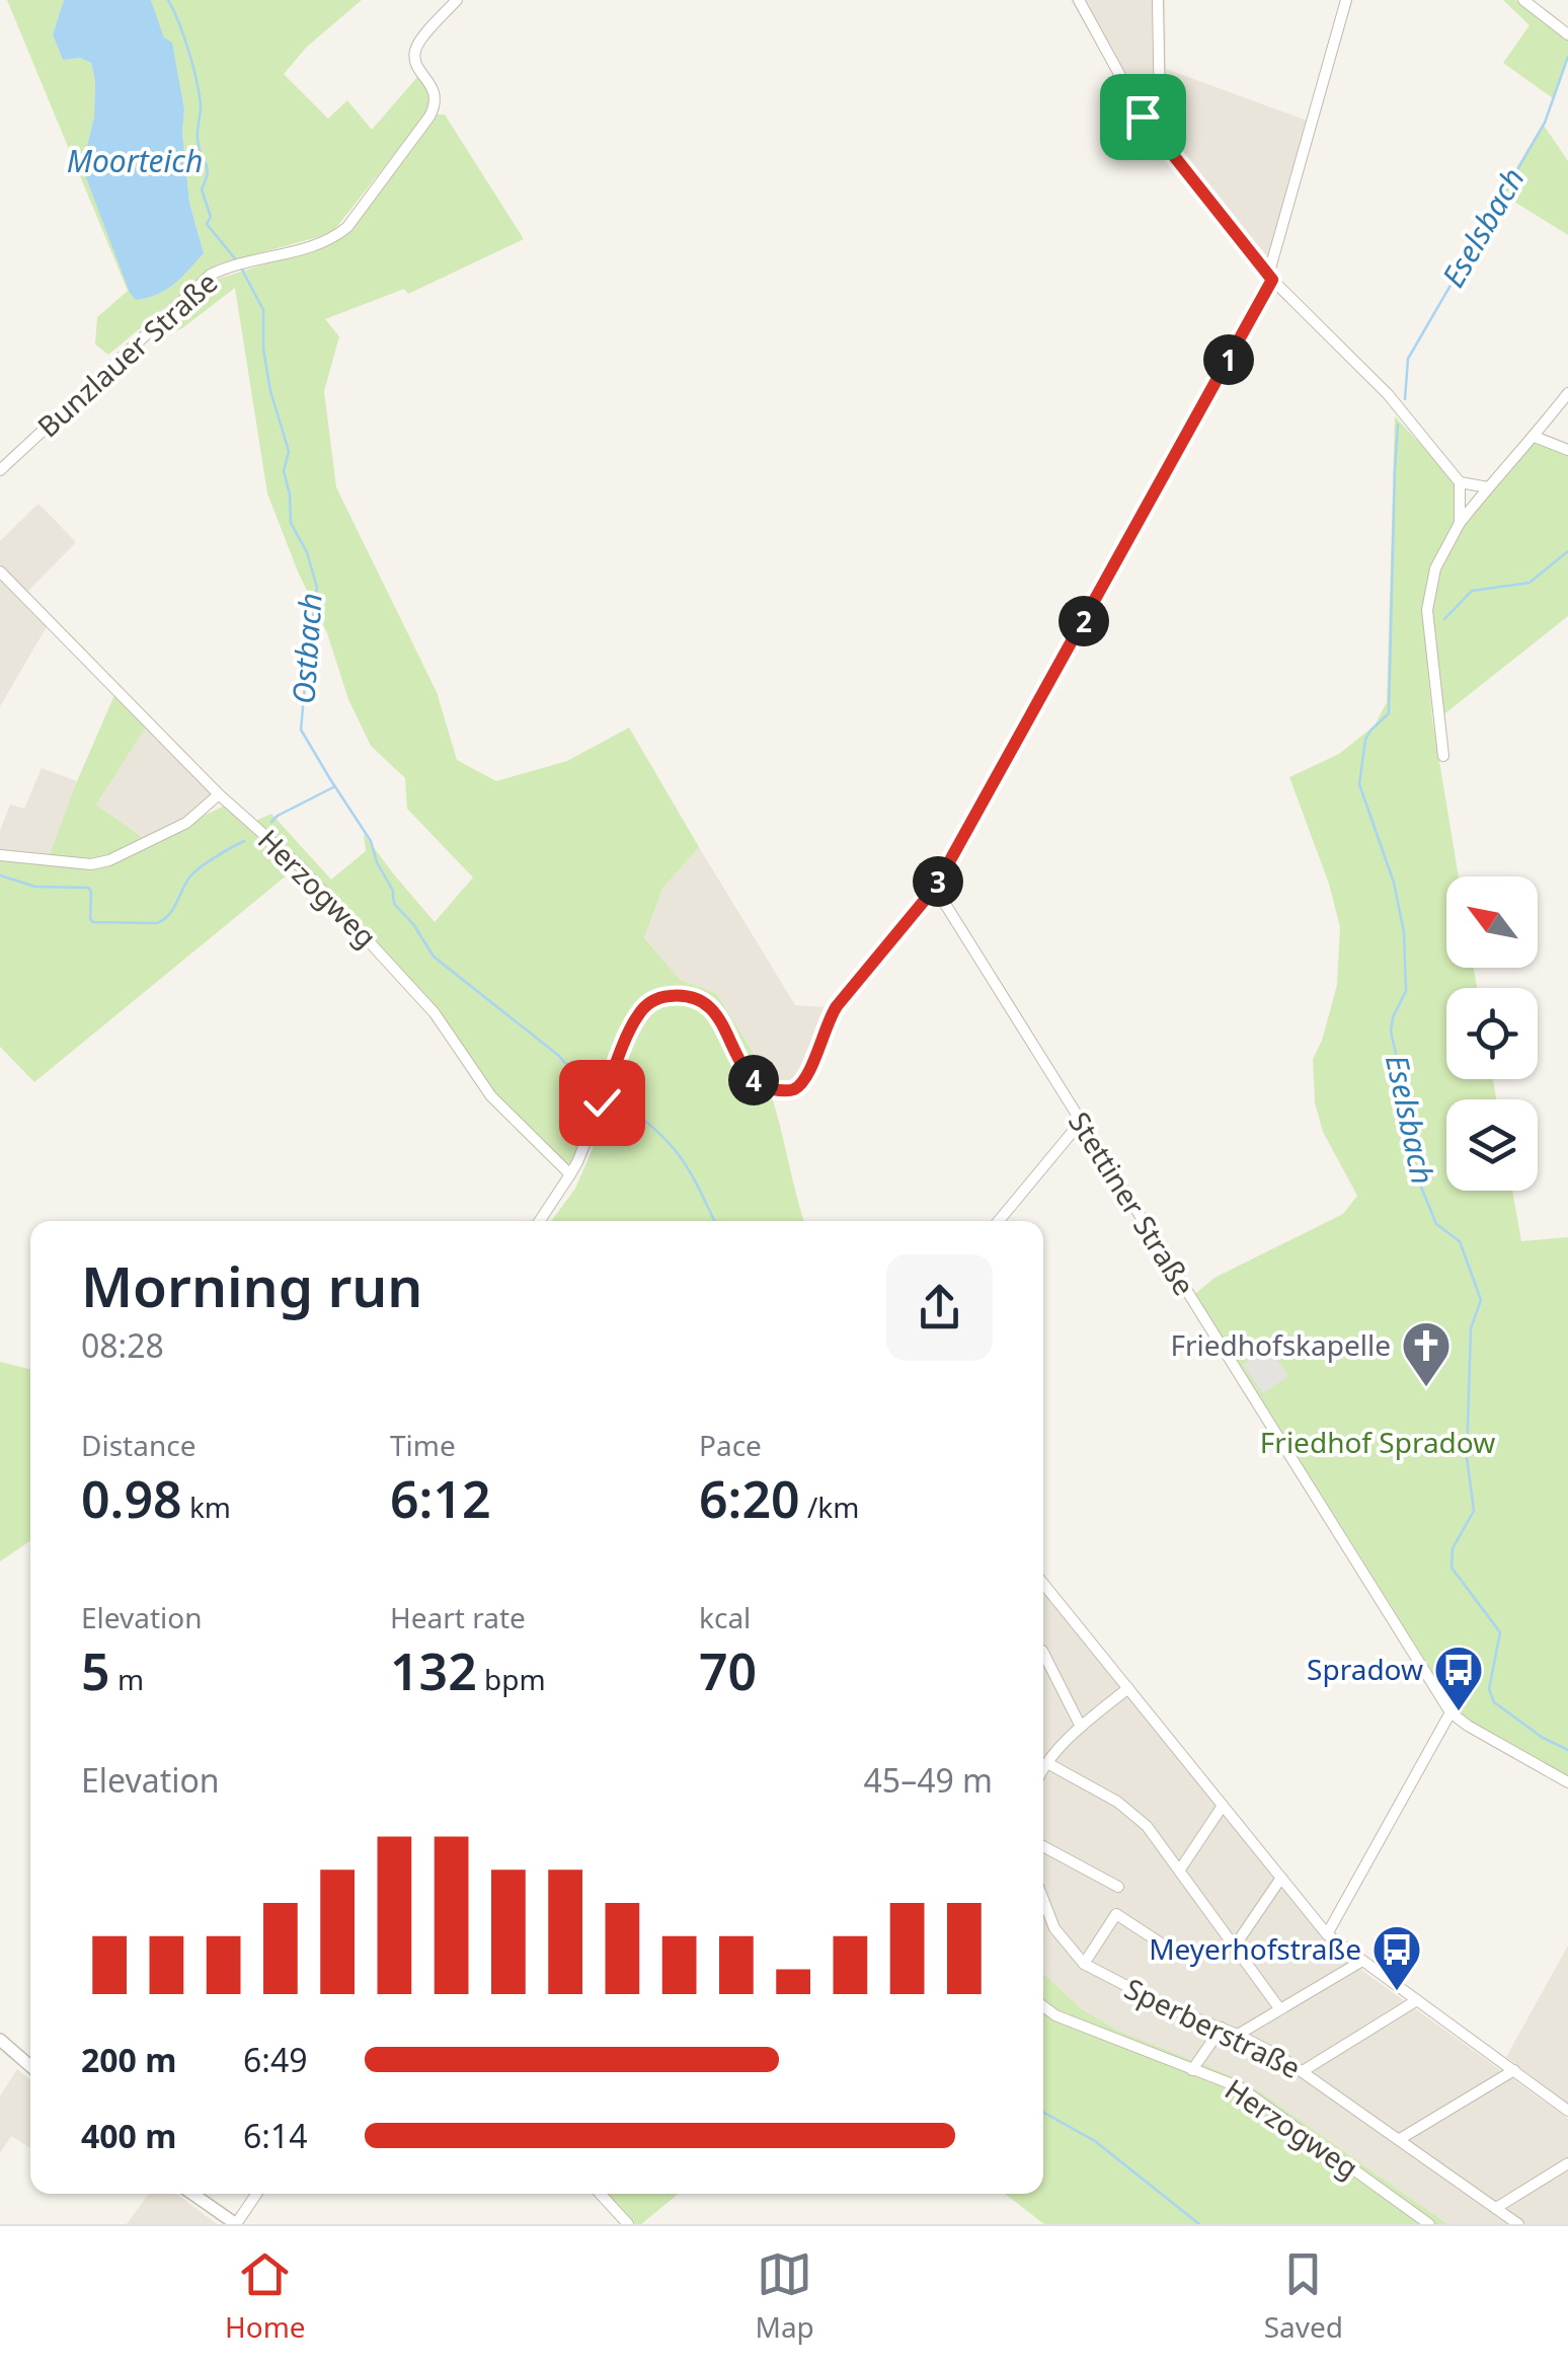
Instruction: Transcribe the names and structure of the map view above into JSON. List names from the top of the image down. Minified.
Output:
{"streets":{"street":["Bunzlauer Straße","Herzogweg","Stettiner Straße","Sperberstraße"]},"water":["Moorteich","Eselsbach","Ostbach"],"parks":["Friedhof Spradow"],"places":{"church":["Friedhofskapelle"],"bus stop":["Spradow","Meyerhofstraße"]},"north":"top left","page":{"pins":["1","2","3","4"],"heading":["Morning run","08:28"],"stats":[["Distance","0.98 km"],["Time","6:12"],["Pace","6:20 /km"],["Elevation","5 m"],["Heart rate","132 bpm"],["kcal","70"]],"chart":["Elevation","45–49 m"],"list":[{"name":"200 m","note":"6:49"},{"name":"400 m","note":"6:14"}],"tabs":["Home","Map","Saved"]}}
